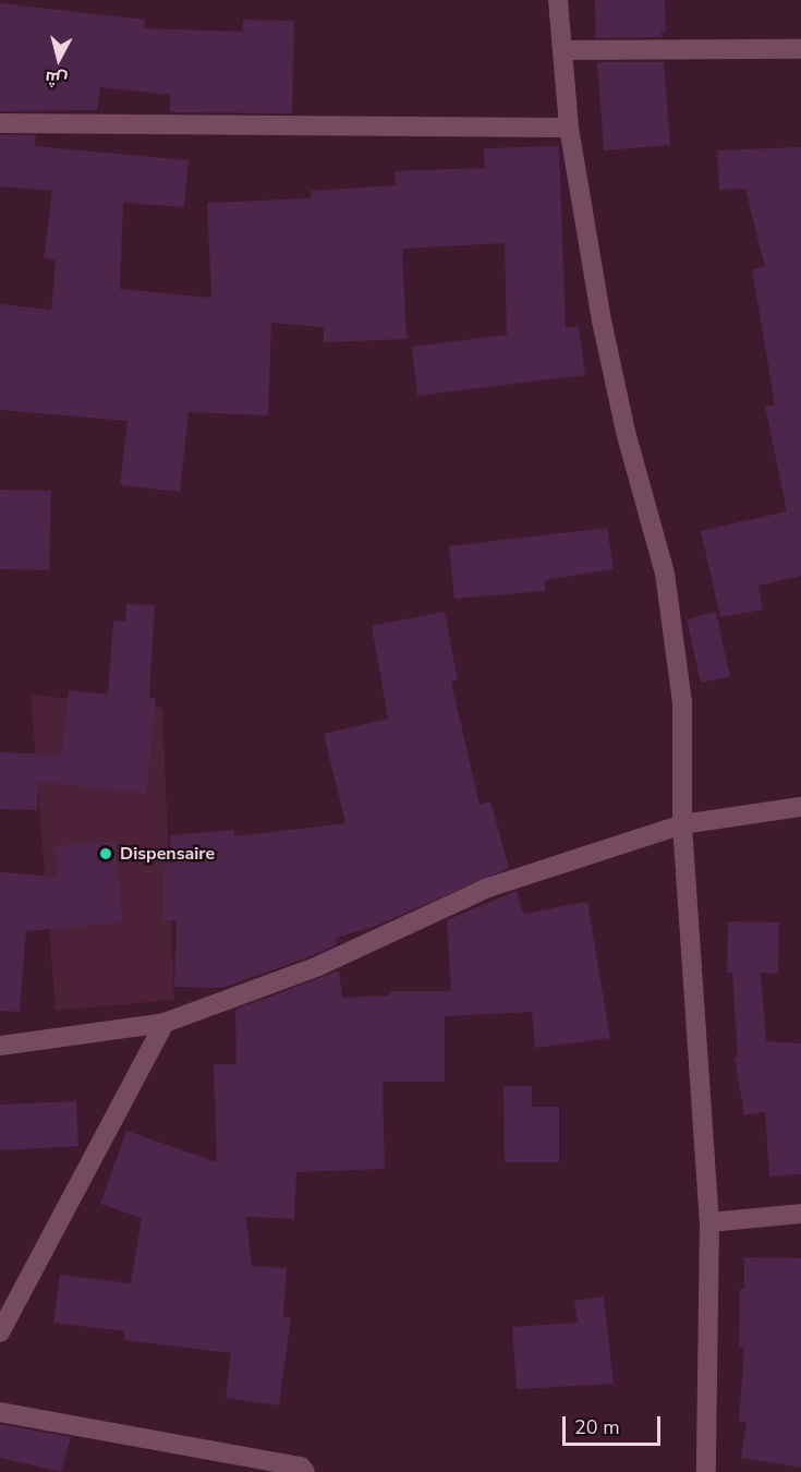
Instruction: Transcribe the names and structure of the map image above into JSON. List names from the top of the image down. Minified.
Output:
{"places":["Dispensaire"],"scale_bar":"20 m","north":"bottom"}
